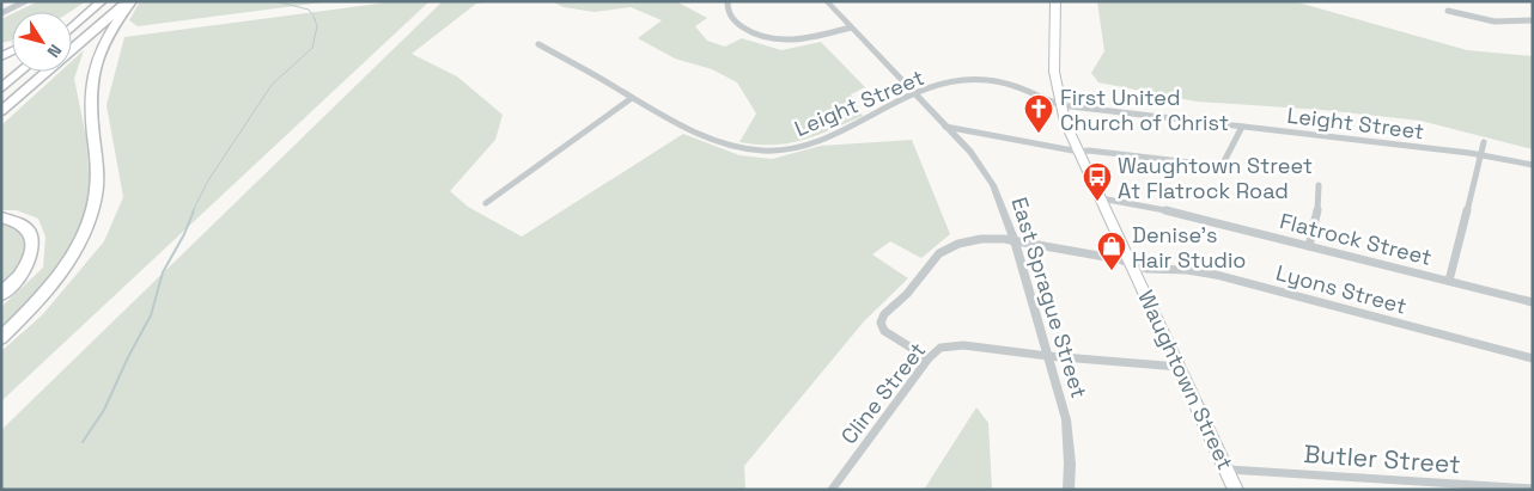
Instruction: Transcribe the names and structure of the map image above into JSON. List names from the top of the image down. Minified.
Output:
{"streets":{"main road":["Waughtown Street"],"street":["Leight Street","Flatrock Street","Lyons Street","East Sprague Street","Cline Street","Butler Street"]},"crossings":[["Leight Street","East Sprague Street"],["Leight Street","Waughtown Street"],["Flatrock Street","Waughtown Street"],["Lyons Street","East Sprague Street"],["Lyons Street","Waughtown Street"],["Lyons Street","Cline Street"],["East Sprague Street","Cline Street"],["Waughtown Street","Cline Street"],["Waughtown Street","Butler Street"]],"places":{"church":["First United Church of Christ"],"bus stop":["Waughtown Street At Flatrock Road"],"shop":["Denise's Hair Studio"]},"north":"bottom right"}
